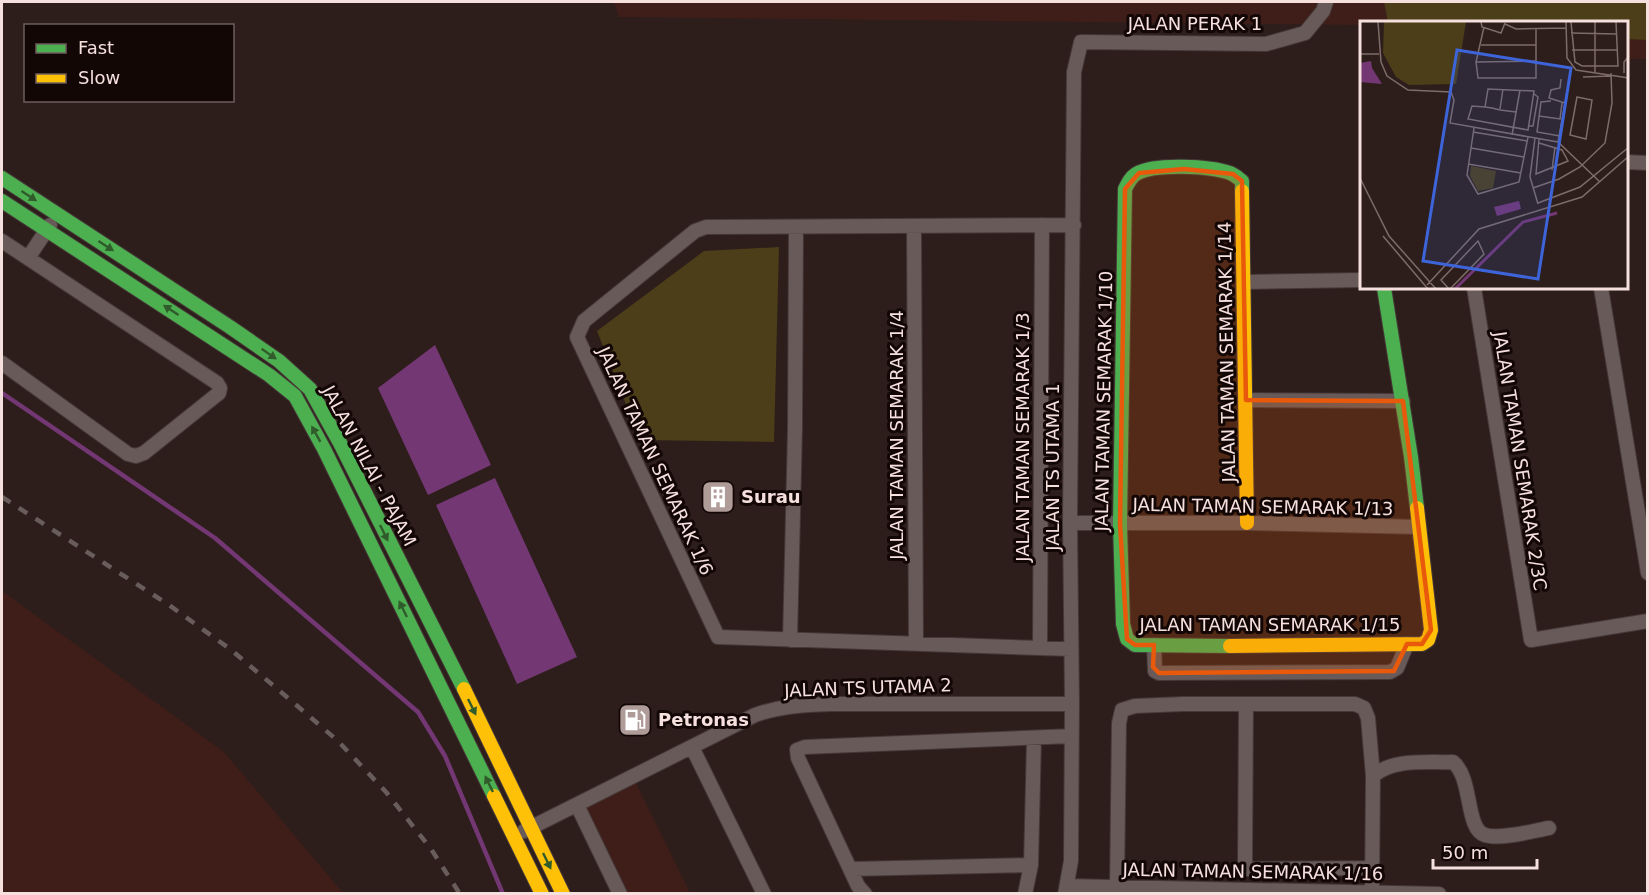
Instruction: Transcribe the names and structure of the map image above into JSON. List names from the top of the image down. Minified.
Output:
{"streets":{"main road":["JALAN TAMAN SEMARAK 1/14","JALAN TAMAN SEMARAK 1/10","JALAN NILAI - PAJAM","JALAN TAMAN SEMARAK 1/15"],"street":["JALAN PERAK 1","JALAN TAMAN SEMARAK 1/4","JALAN TAMAN SEMARAK 1/3","JALAN TAMAN SEMARAK 1/6","JALAN TAMAN SEMARAK 2/3C","JALAN TS UTAMA 1","JALAN TAMAN SEMARAK 1/13","JALAN TS UTAMA 2","JALAN TAMAN SEMARAK 1/16"]},"crossings":[["JALAN PERAK 1","JALAN TS UTAMA 1"],["JALAN TAMAN SEMARAK 1/14","JALAN TAMAN SEMARAK 1/10"],["JALAN TAMAN SEMARAK 1/14","JALAN TAMAN SEMARAK 1/13"],["JALAN TAMAN SEMARAK 1/10","JALAN TAMAN SEMARAK 1/13"],["JALAN TAMAN SEMARAK 1/10","JALAN TAMAN SEMARAK 1/15"],["JALAN TAMAN SEMARAK 1/4","JALAN TAMAN SEMARAK 1/6"],["JALAN TAMAN SEMARAK 1/3","JALAN TAMAN SEMARAK 1/6"],["JALAN TAMAN SEMARAK 1/6","JALAN TS UTAMA 1"],["JALAN NILAI - PAJAM","JALAN TS UTAMA 2"],["JALAN TS UTAMA 1","JALAN TAMAN SEMARAK 1/13"],["JALAN TS UTAMA 1","JALAN TS UTAMA 2"],["JALAN TS UTAMA 1","JALAN TAMAN SEMARAK 1/16"],["JALAN TAMAN SEMARAK 1/13","JALAN TAMAN SEMARAK 1/15"]],"places":{"building":["Surau"],"fuel station":["Petronas"]},"legend":["Fast","Slow"],"scale_bar":"50 m"}
